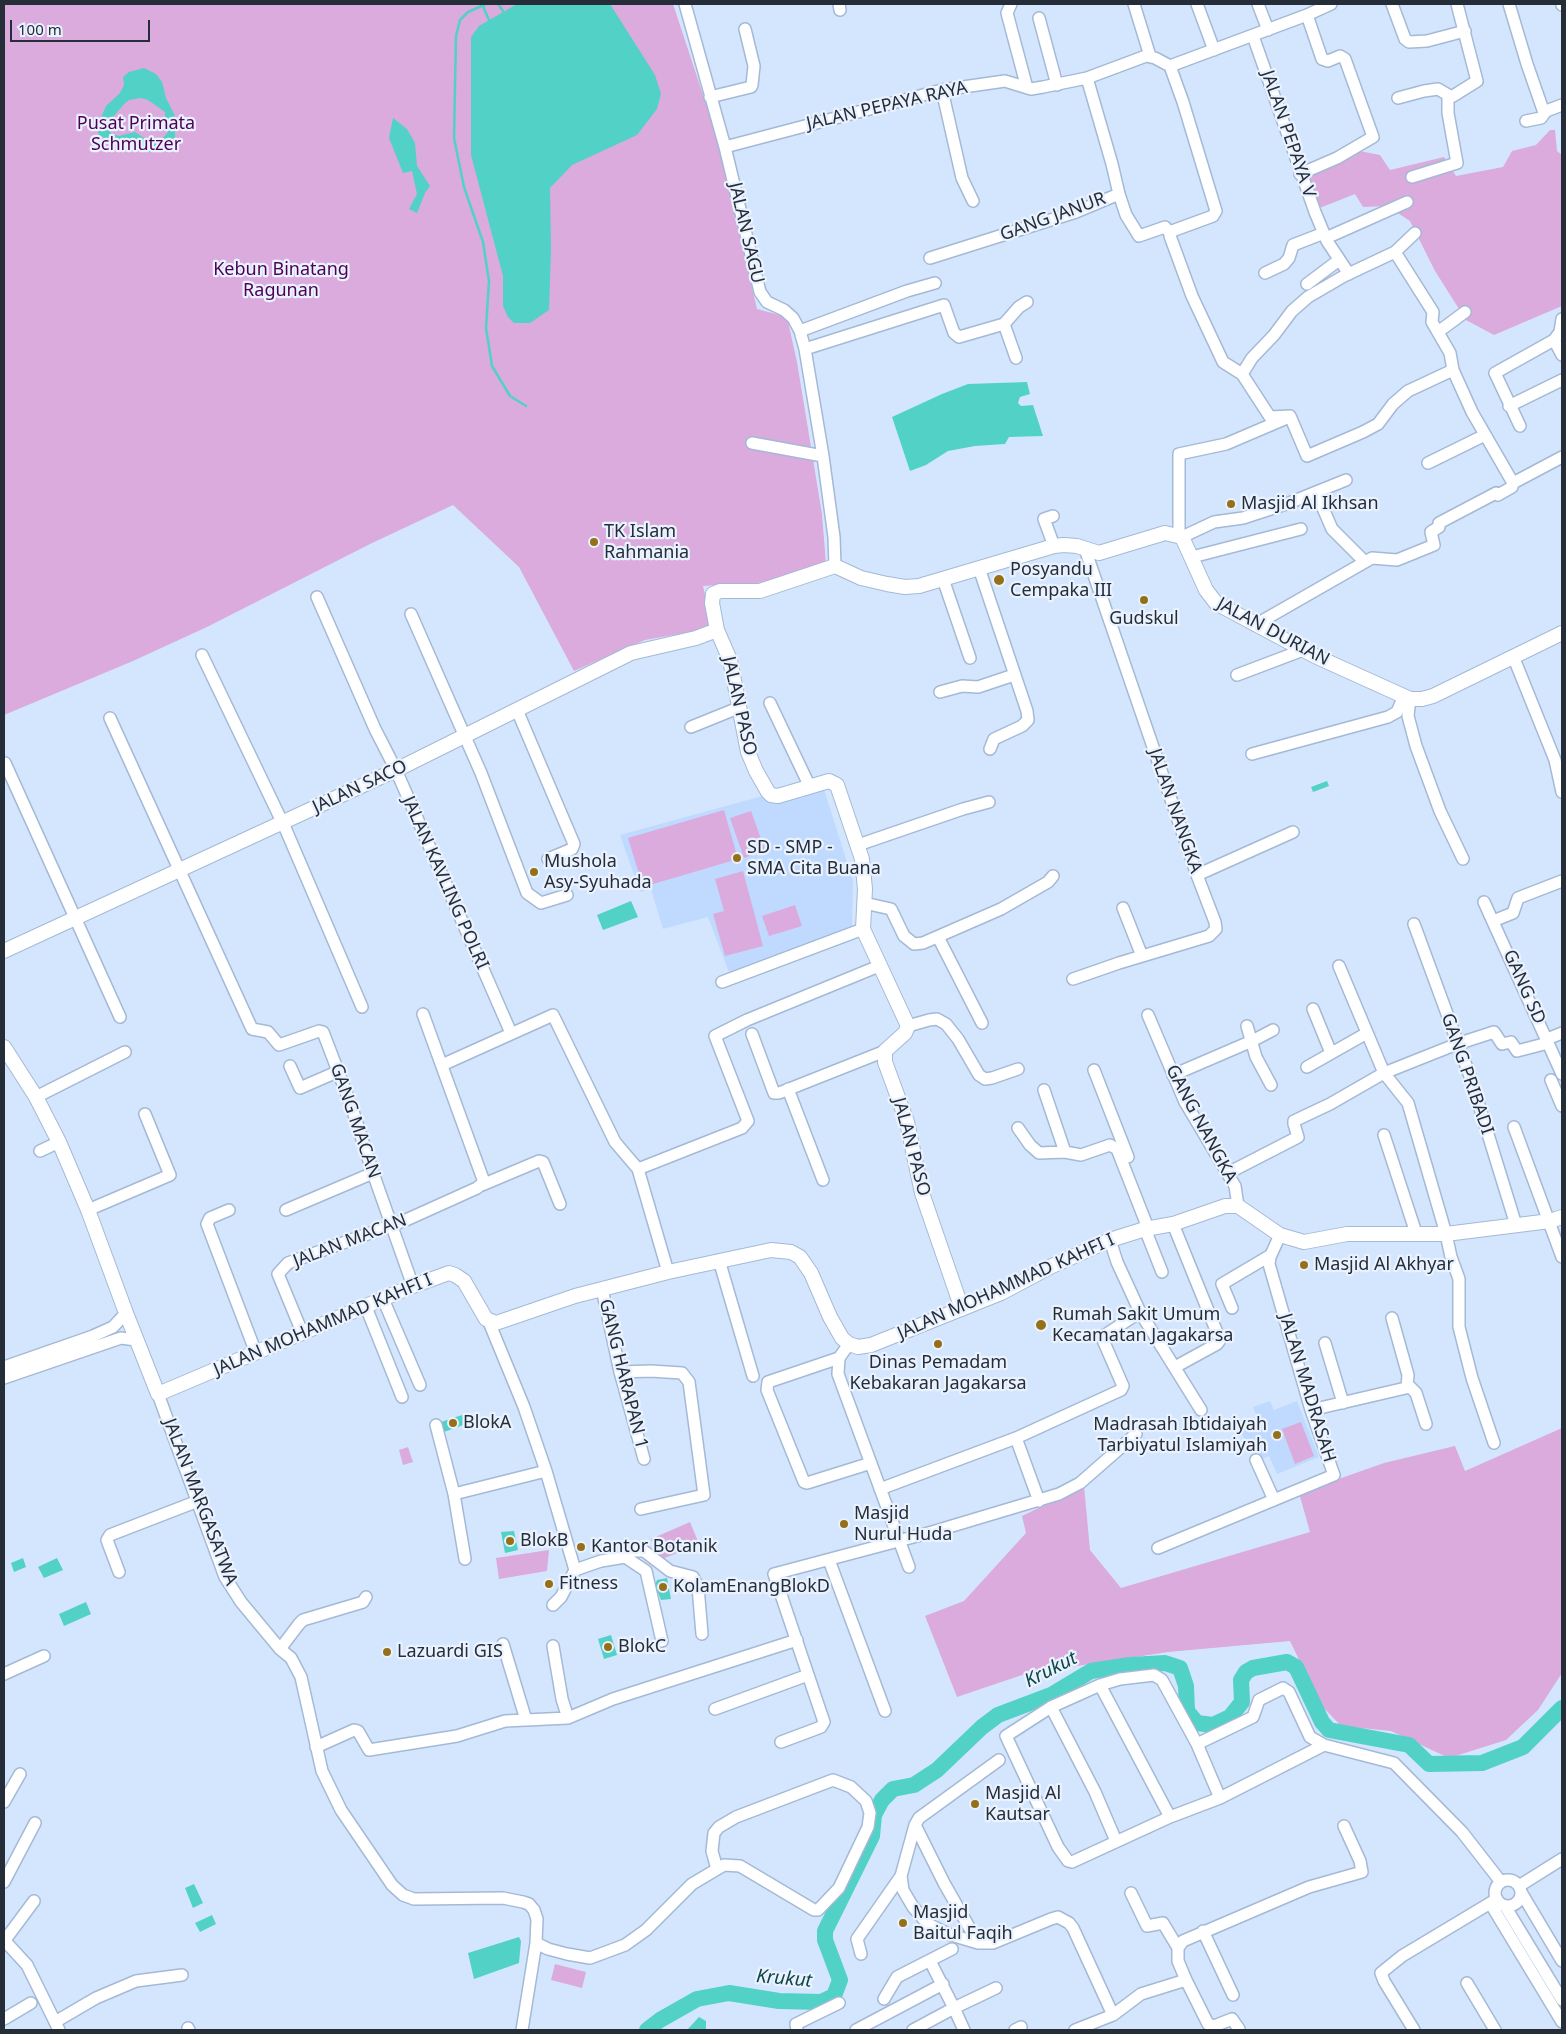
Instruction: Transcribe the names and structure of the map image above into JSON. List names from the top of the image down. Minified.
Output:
{"streets":{"main road":["JALAN DURIAN","JALAN PASO","JALAN SACO","JALAN MOHAMMAD KAHFI I","JALAN MARGASATWA"],"street":["JALAN PEPAYA RAYA","JALAN PEPAYA V","GANG JANUR","JALAN SAGU","JALAN NANGKA","JALAN KAVLING POLRI","GANG SD","GANG PRIBADI","GANG MACAN","GANG NANGKA","JALAN MACAN","GANG HARAPAN 1","JALAN MADRASAH"]},"crossings":[["JALAN PEPAYA RAYA","GANG JANUR"],["JALAN PEPAYA RAYA","JALAN SAGU"],["JALAN SAGU","JALAN PASO"],["JALAN PASO","JALAN SACO"],["JALAN PASO","JALAN MOHAMMAD KAHFI I"],["JALAN SACO","JALAN KAVLING POLRI"],["JALAN SACO","GANG MACAN"],["GANG MACAN","JALAN MACAN"],["GANG MACAN","JALAN MOHAMMAD KAHFI I"],["GANG NANGKA","JALAN MOHAMMAD KAHFI I"],["JALAN MACAN","JALAN MOHAMMAD KAHFI I"],["JALAN MOHAMMAD KAHFI I","JALAN MARGASATWA"]],"water":["Krukut"],"parks":["Pusat Primata Schmutzer","Kebun Binatang Ragunan"],"places":["Masjid Al Ikhsan","TK Islam Rahmania","Posyandu Cempaka III","Gudskul","SD - SMP - SMA Cita Buana","Mushola Asy-Syuhada","Masjid Al Akhyar","Rumah Sakit Umum Kecamatan Jagakarsa","Dinas Pemadam Kebakaran Jagakarsa","BlokA","Madrasah Ibtidaiyah Tarbiyatul Islamiyah","Masjid Nurul Huda","BlokB","Kantor Botanik","Fitness","KolamEnangBlokD","BlokC","Lazuardi GIS","Masjid Al Kautsar","Masjid Baitul Faqih"],"scale_bar":"100 m"}
